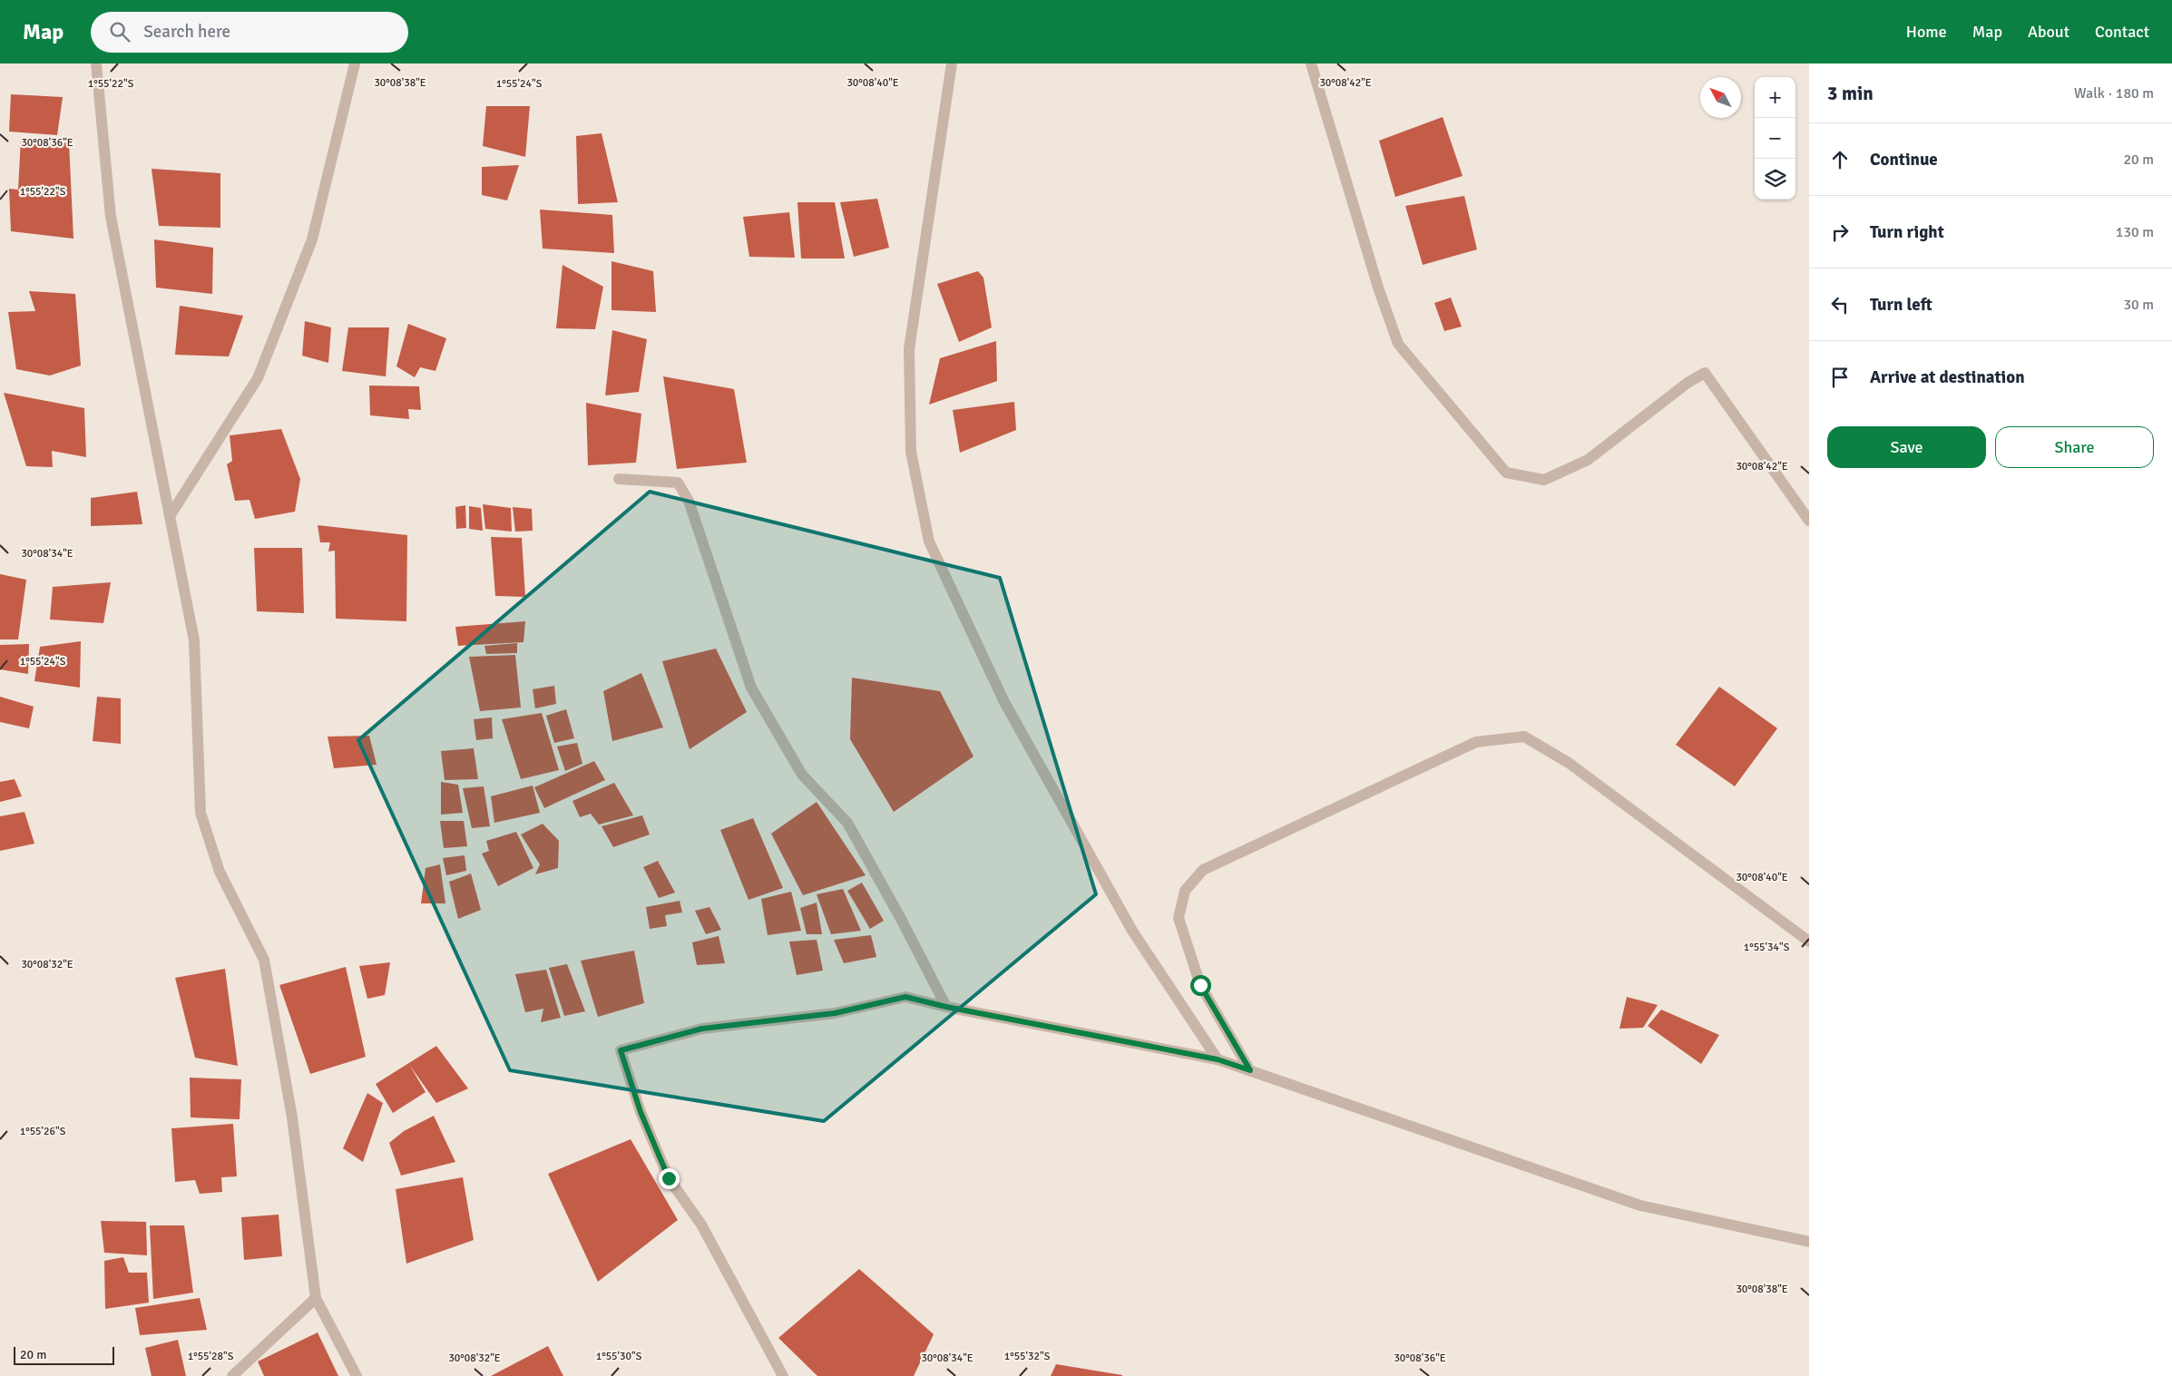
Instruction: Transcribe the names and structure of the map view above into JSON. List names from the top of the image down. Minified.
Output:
{"scale_bar":"20 m","north":"top left","page":{"header":"Map","search":"Search here","nav":["Home","Map","About","Contact"],"heading":["3 min","Walk · 180 m"],"map_buttons":["+","−"],"list":[["Continue","20 m"],["Turn right","130 m"],["Turn left","30 m"],"Arrive at destination"],"buttons":["Save","Share"],"scale":"20 m"},"coordinates":["30°08'38\"E","30°08'40\"E","30°08'42\"E","1°55'22\"S","1°55'24\"S","30°08'36\"E","30°08'34\"E","1°55'34\"S","30°08'32\"E","1°55'26\"S","1°55'28\"S","1°55'30\"S","1°55'32\"S"]}
